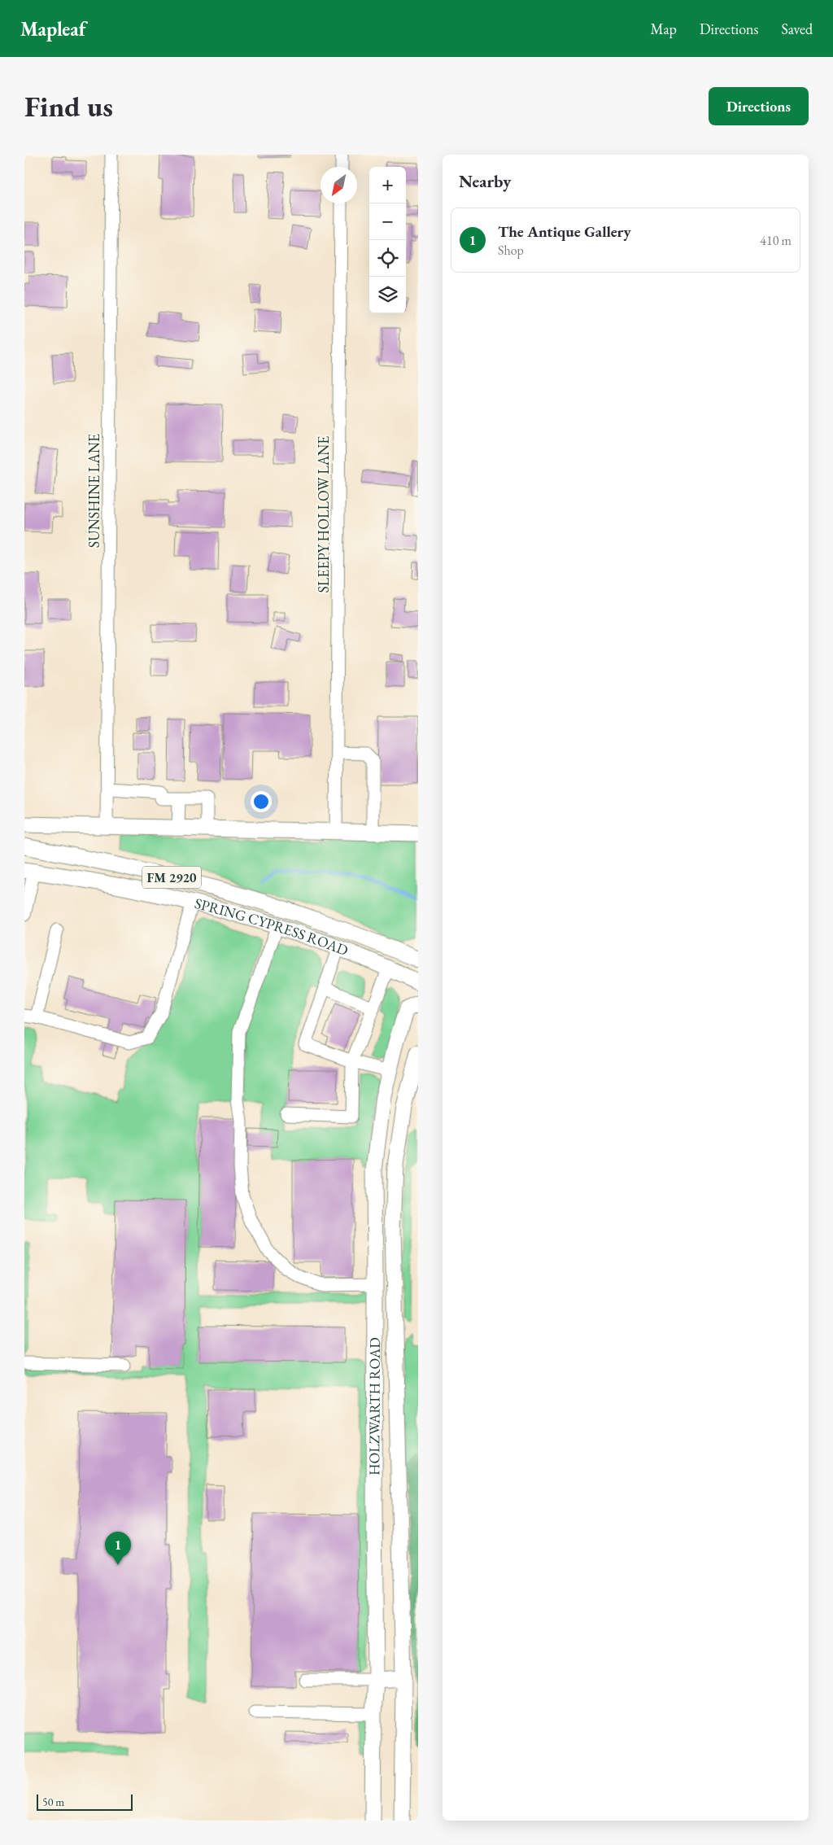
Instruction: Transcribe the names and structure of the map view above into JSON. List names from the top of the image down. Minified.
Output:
{"streets":{"main road":["FM 2920","SPRING CYPRESS ROAD","HOLZWARTH ROAD"],"street":["SUNSHINE LANE","SLEEPY HOLLOW LANE"]},"scale_bar":"50 m","north":"bottom left","page":{"header":"Mapleaf","nav":["Map","Directions","Saved"],"buttons":"Directions","title":"Find us","heading":"Nearby","map_buttons":["+","−"],"list":[{"mark":"1","name":"The Antique Gallery","note":"Shop","value":"410 m"}],"pins":"1","scale":"50 m"}}
